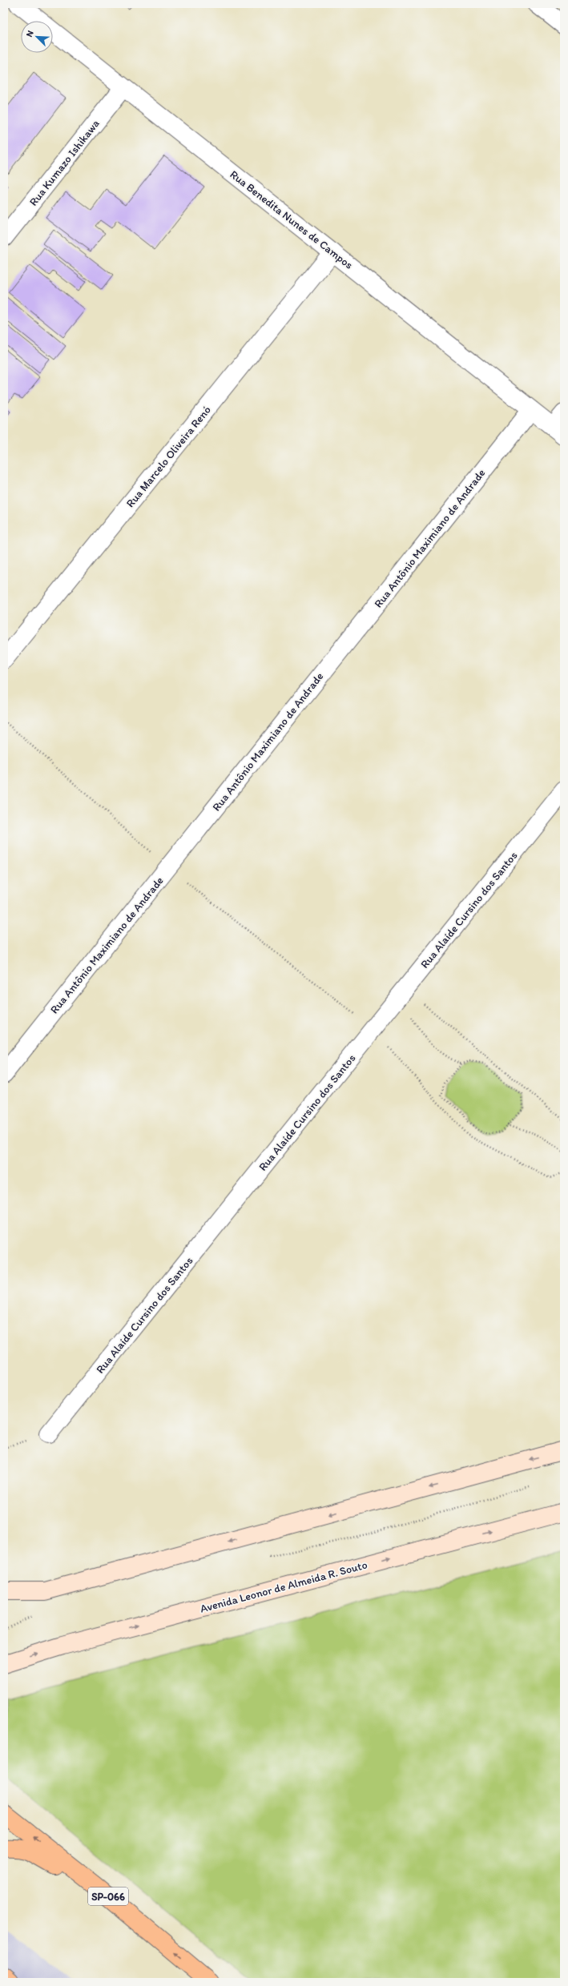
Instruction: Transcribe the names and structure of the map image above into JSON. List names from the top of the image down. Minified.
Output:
{"streets":{"main road":["Avenida Leonor de Almeida R. Souto","SP-066"],"street":["Rua Kumazo Ishikawa","Rua Benedita Nunes de Campos","Rua Marcelo Oliveira Renó","Rua Antônio Maximiano de Andrade","Rua Alaíde Cursino dos Santos"]},"crossings":[["Rua Kumazo Ishikawa","Rua Benedita Nunes de Campos"],["Rua Benedita Nunes de Campos","Rua Marcelo Oliveira Renó"],["Rua Benedita Nunes de Campos","Rua Antônio Maximiano de Andrade"]],"north":"top left"}
